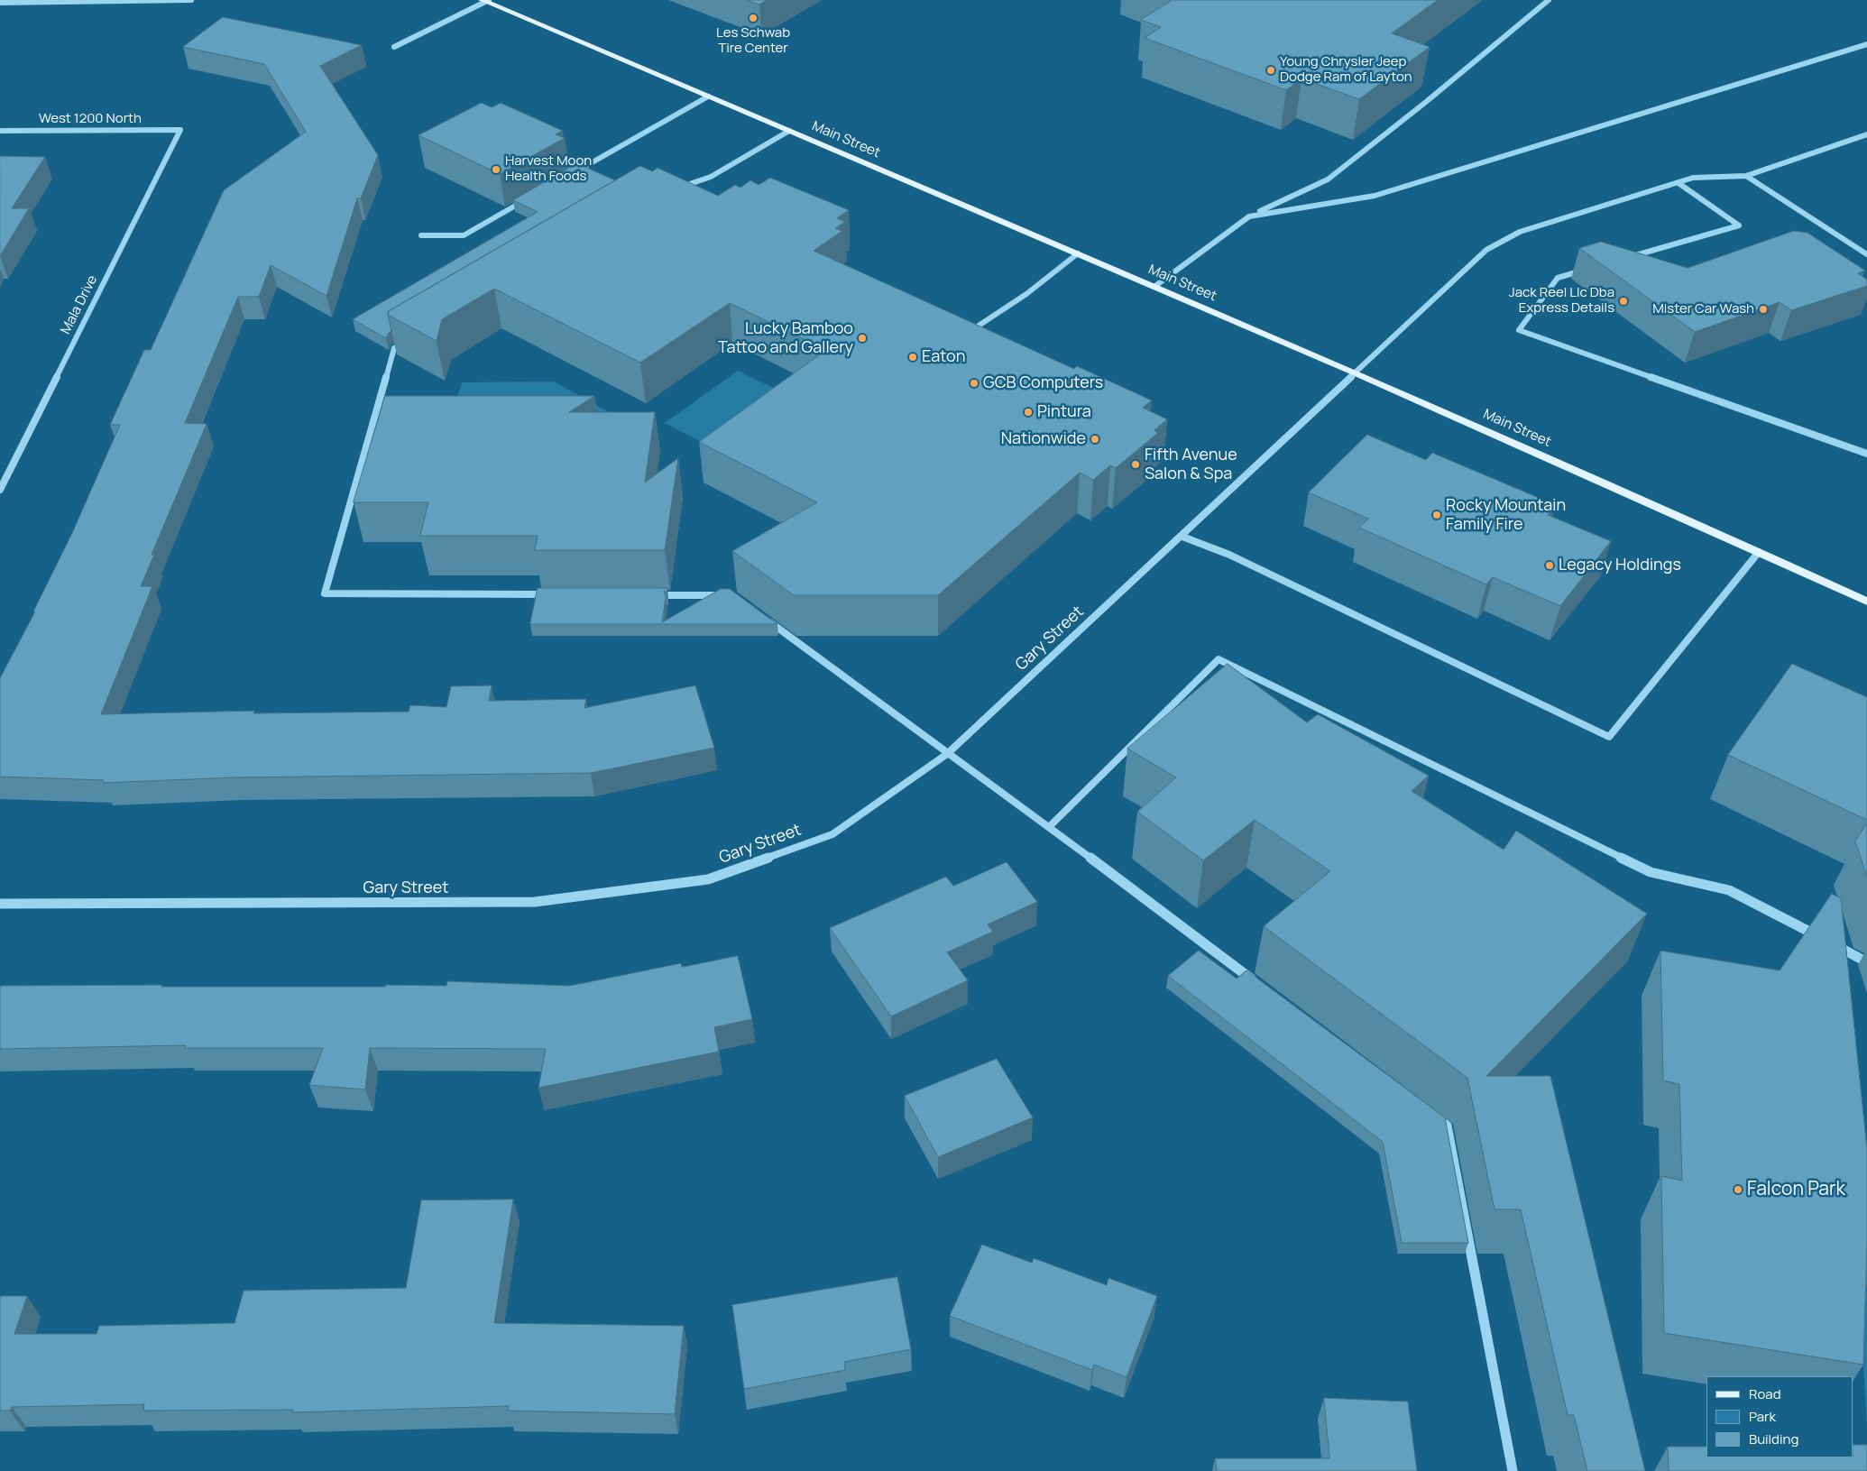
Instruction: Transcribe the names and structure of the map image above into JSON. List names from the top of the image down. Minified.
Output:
{"streets":{"main road":["Main Street"],"street":["West 1200 North","Mala Drive","Gary Street"]},"crossings":[["West 1200 North","Mala Drive"],["Main Street","Gary Street"]],"places":["Les Schwab Tire Center","Young Chrysler Jeep Dodge Ram of Layton","Harvest Moon Health Foods","Jack Reel Llc Dba Express Details","Mister Car Wash","Lucky Bamboo Tattoo and Gallery","Eaton","GCB Computers","Pintura","Nationwide","Fifth Avenue Salon & Spa","Rocky Mountain Family Fire","Legacy Holdings","Falcon Park"],"legend":["Road","Park","Building"]}
